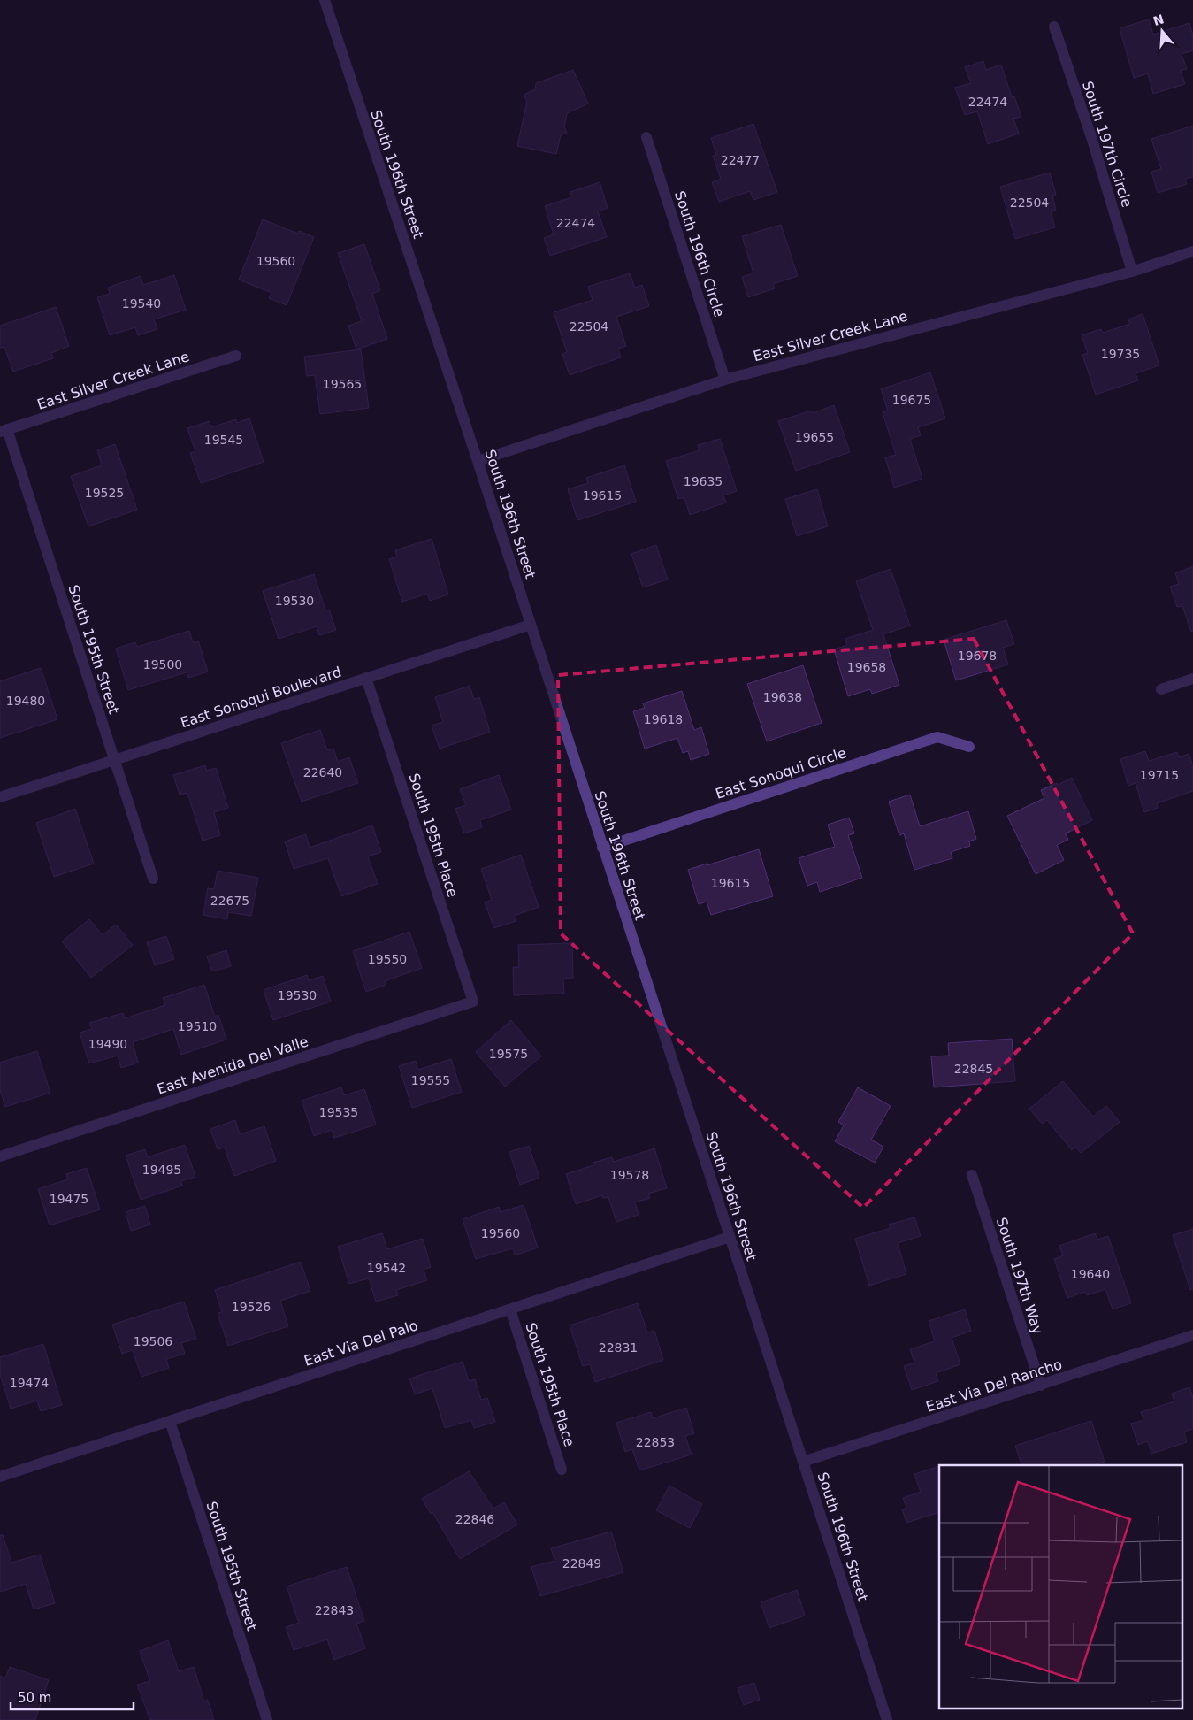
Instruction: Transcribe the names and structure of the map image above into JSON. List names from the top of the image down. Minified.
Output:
{"streets":{"street":["South 197th Circle","South 196th Street","South 196th Circle","East Silver Creek Lane","South 195th Street","East Sonoqui Boulevard","East Sonoqui Circle","South 195th Place","East Avenida Del Valle","South 197th Way","East Via Del Palo","East Via Del Rancho"]},"crossings":[["South 197th Circle","East Silver Creek Lane"],["South 196th Street","East Silver Creek Lane"],["South 196th Street","East Sonoqui Boulevard"],["South 196th Street","East Sonoqui Circle"],["South 196th Street","East Via Del Palo"],["South 196th Street","East Via Del Rancho"],["South 196th Circle","East Silver Creek Lane"],["East Silver Creek Lane","South 195th Street"],["South 195th Street","East Sonoqui Boulevard"],["South 195th Street","East Via Del Palo"],["East Sonoqui Boulevard","South 195th Place"],["South 195th Place","East Avenida Del Valle"],["South 195th Place","East Via Del Palo"],["South 197th Way","East Via Del Rancho"]],"house_numbers":["22474","22477","22504","22474","19560","19540","22504","19735","19565","19675","19655","19545","19635","19525","19615","19530","19678","19500","19658","19638","19480","19618","22640","19715","19615","22675","19550","19530","19510","19490","19575","22845","19555","19535","19495","19578","19475","19560","19542","19640","19526","19506","22831","19474","22853","22846","22849","22843"],"scale_bar":"50 m","north":"top"}
